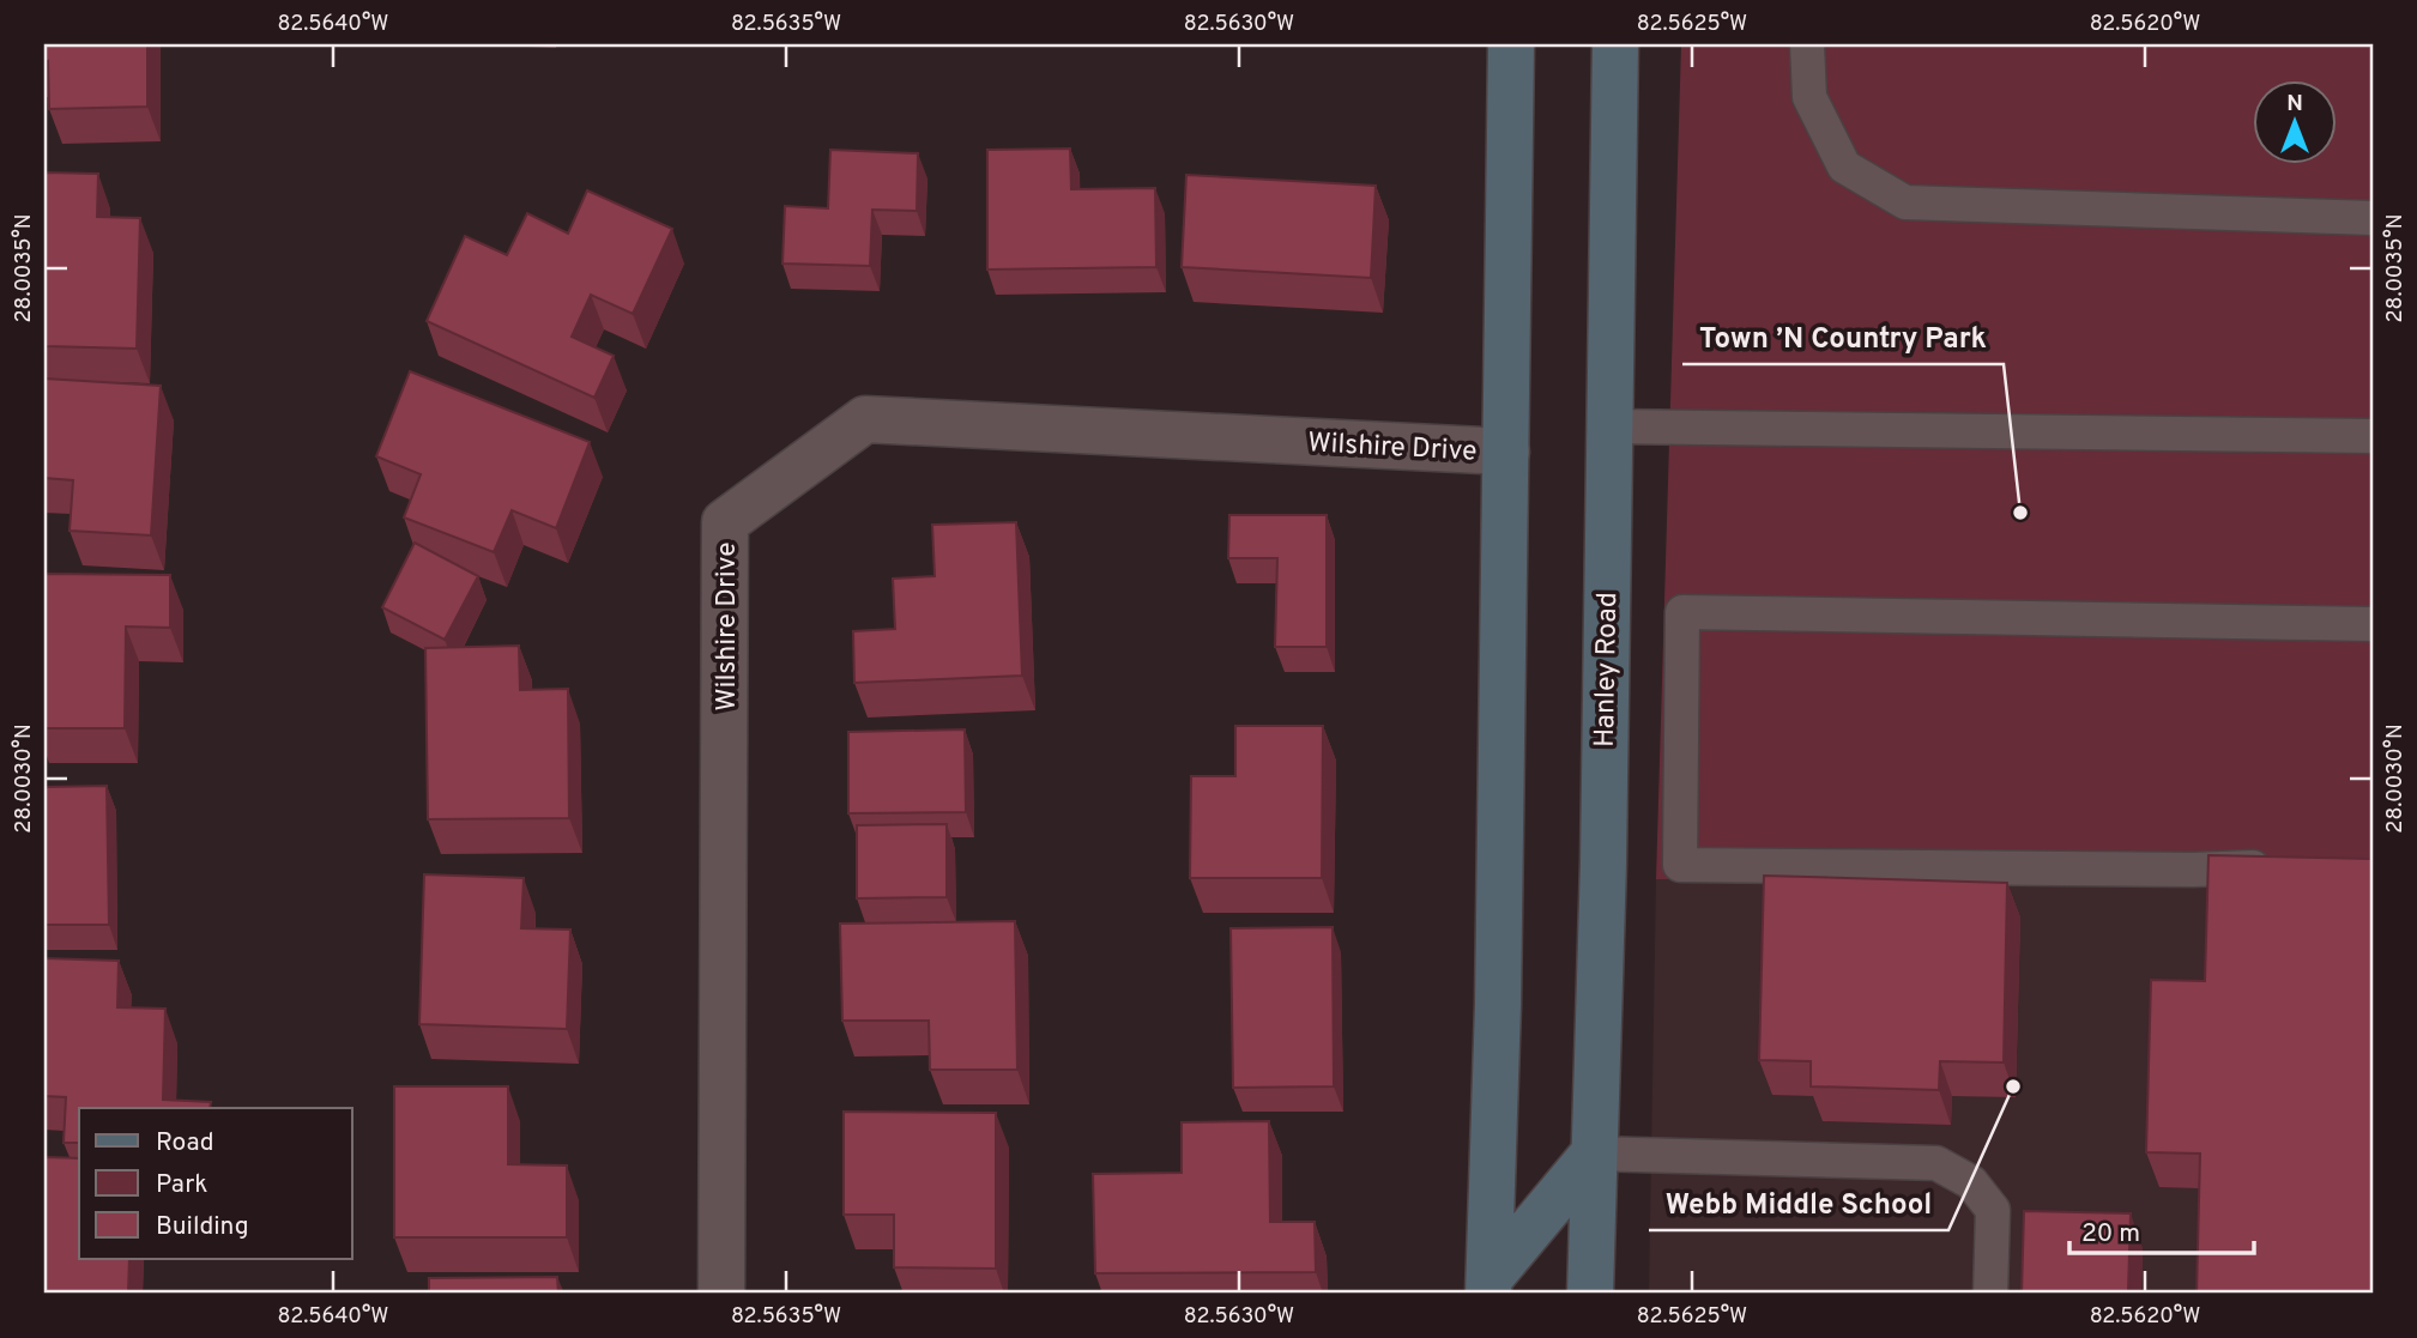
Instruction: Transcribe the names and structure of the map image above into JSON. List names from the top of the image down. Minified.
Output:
{"streets":{"main road":["Hanley Road"],"street":["Wilshire Drive"]},"places":["Town ’N Country Park","Webb Middle School"],"legend":["Road","Park","Building"],"scale_bar":"20 m","north":"top","coordinates":["82.5640°W","82.5635°W","82.5630°W","82.5625°W","82.5620°W","28.0035°N","28.0030°N"]}
